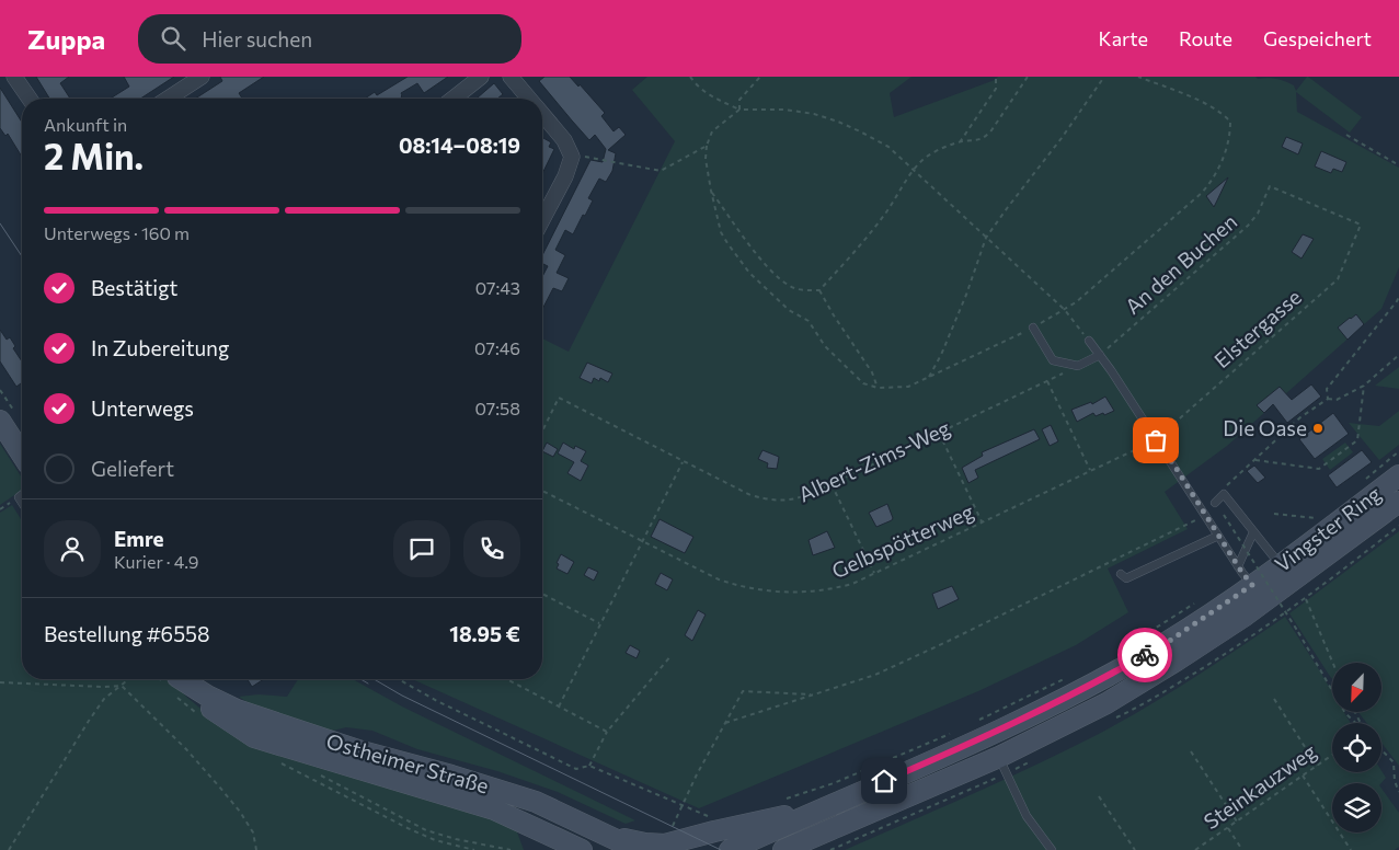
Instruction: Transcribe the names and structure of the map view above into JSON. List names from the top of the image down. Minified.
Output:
{"streets":{"main road":["Vingster Ring","Ostheimer Straße"],"path":["An den Buchen","Elstergasse","Albert-Zims-Weg","Gelbspötterweg","Steinkauzweg"]},"crossings":[["An den Buchen","Elstergasse"],["Elstergasse","Gelbspötterweg"]],"places":["Die Oase"],"north":"bottom left","page":{"header":"Zuppa","search":"Hier suchen","nav":["Karte","Route","Gespeichert"],"heading":["2 Min.","Ankunft in","08:14–08:19"],"panel":["Emre","Kurier · 4.9","Bestellung #6558","18.95 €"],"bar":"Unterwegs · 160 m","list":[["Bestätigt","07:43"],["In Zubereitung","07:46"],["Unterwegs","07:58"],"Geliefert"]}}
